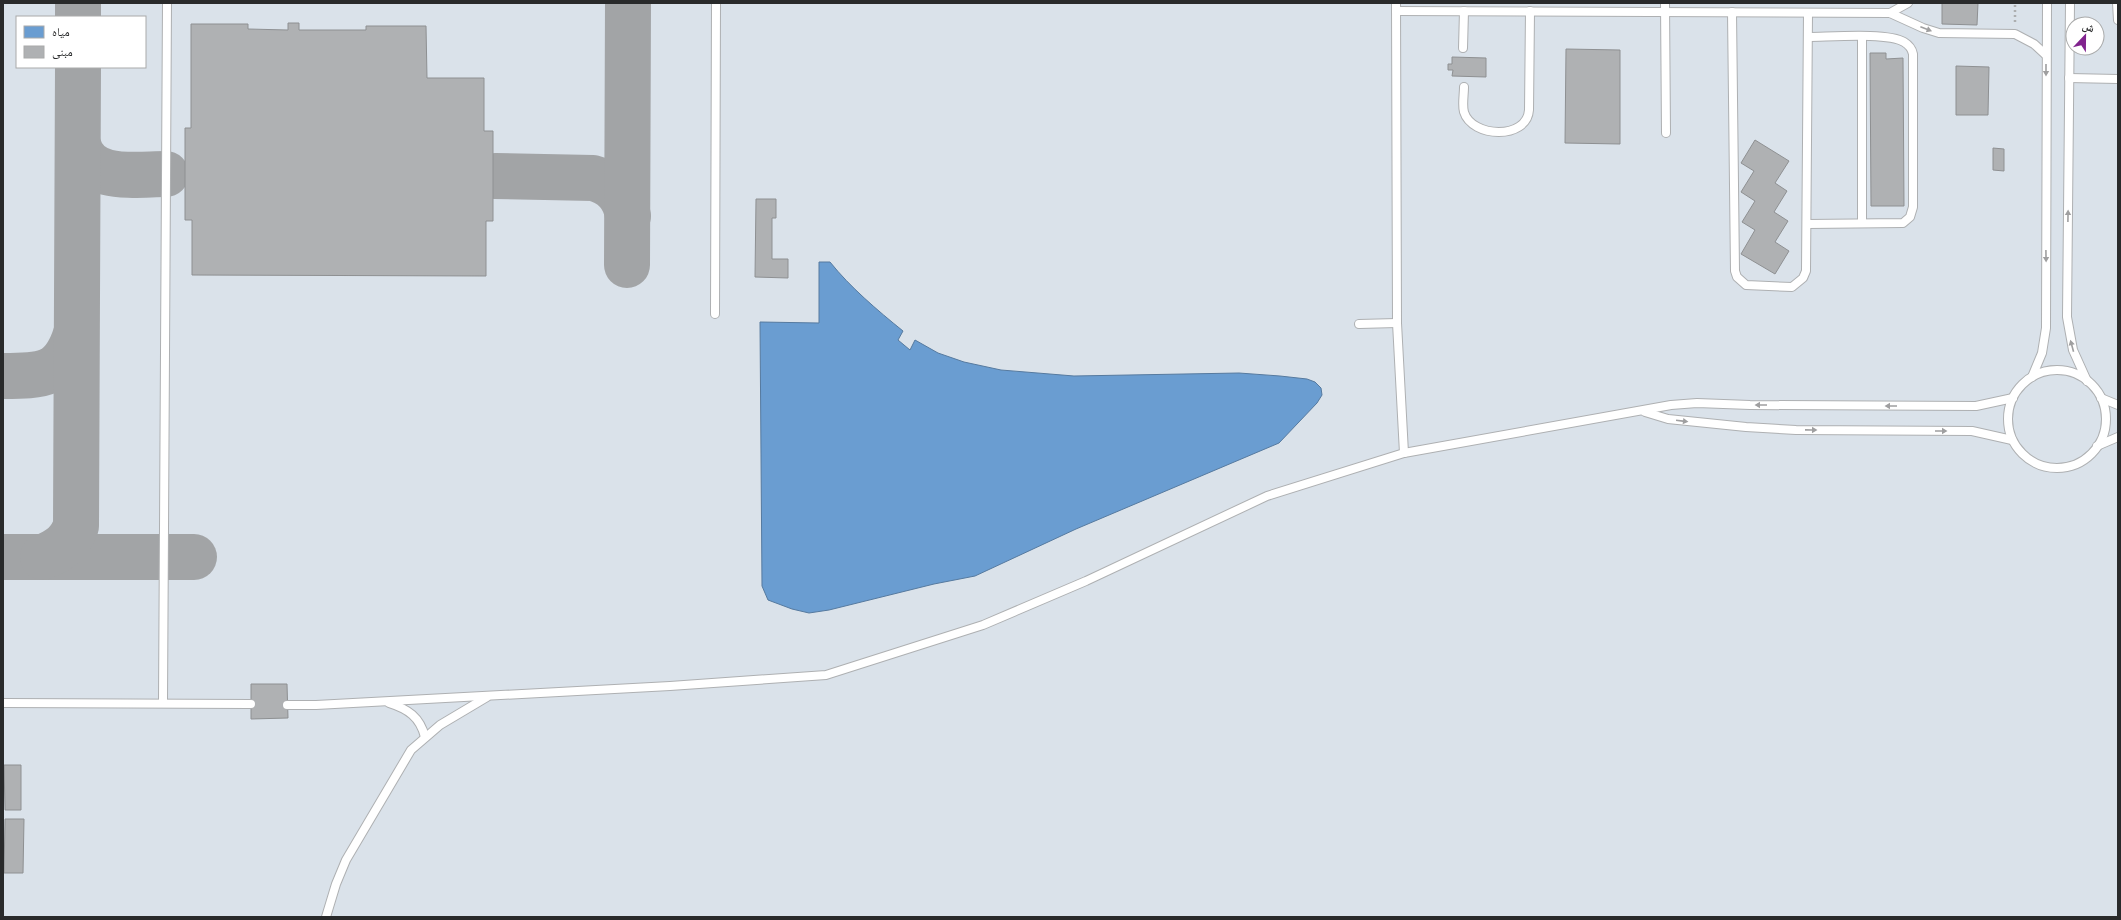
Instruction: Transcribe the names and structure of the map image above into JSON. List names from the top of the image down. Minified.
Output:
{"legend":["مياه","مبنى"],"north":"top"}
